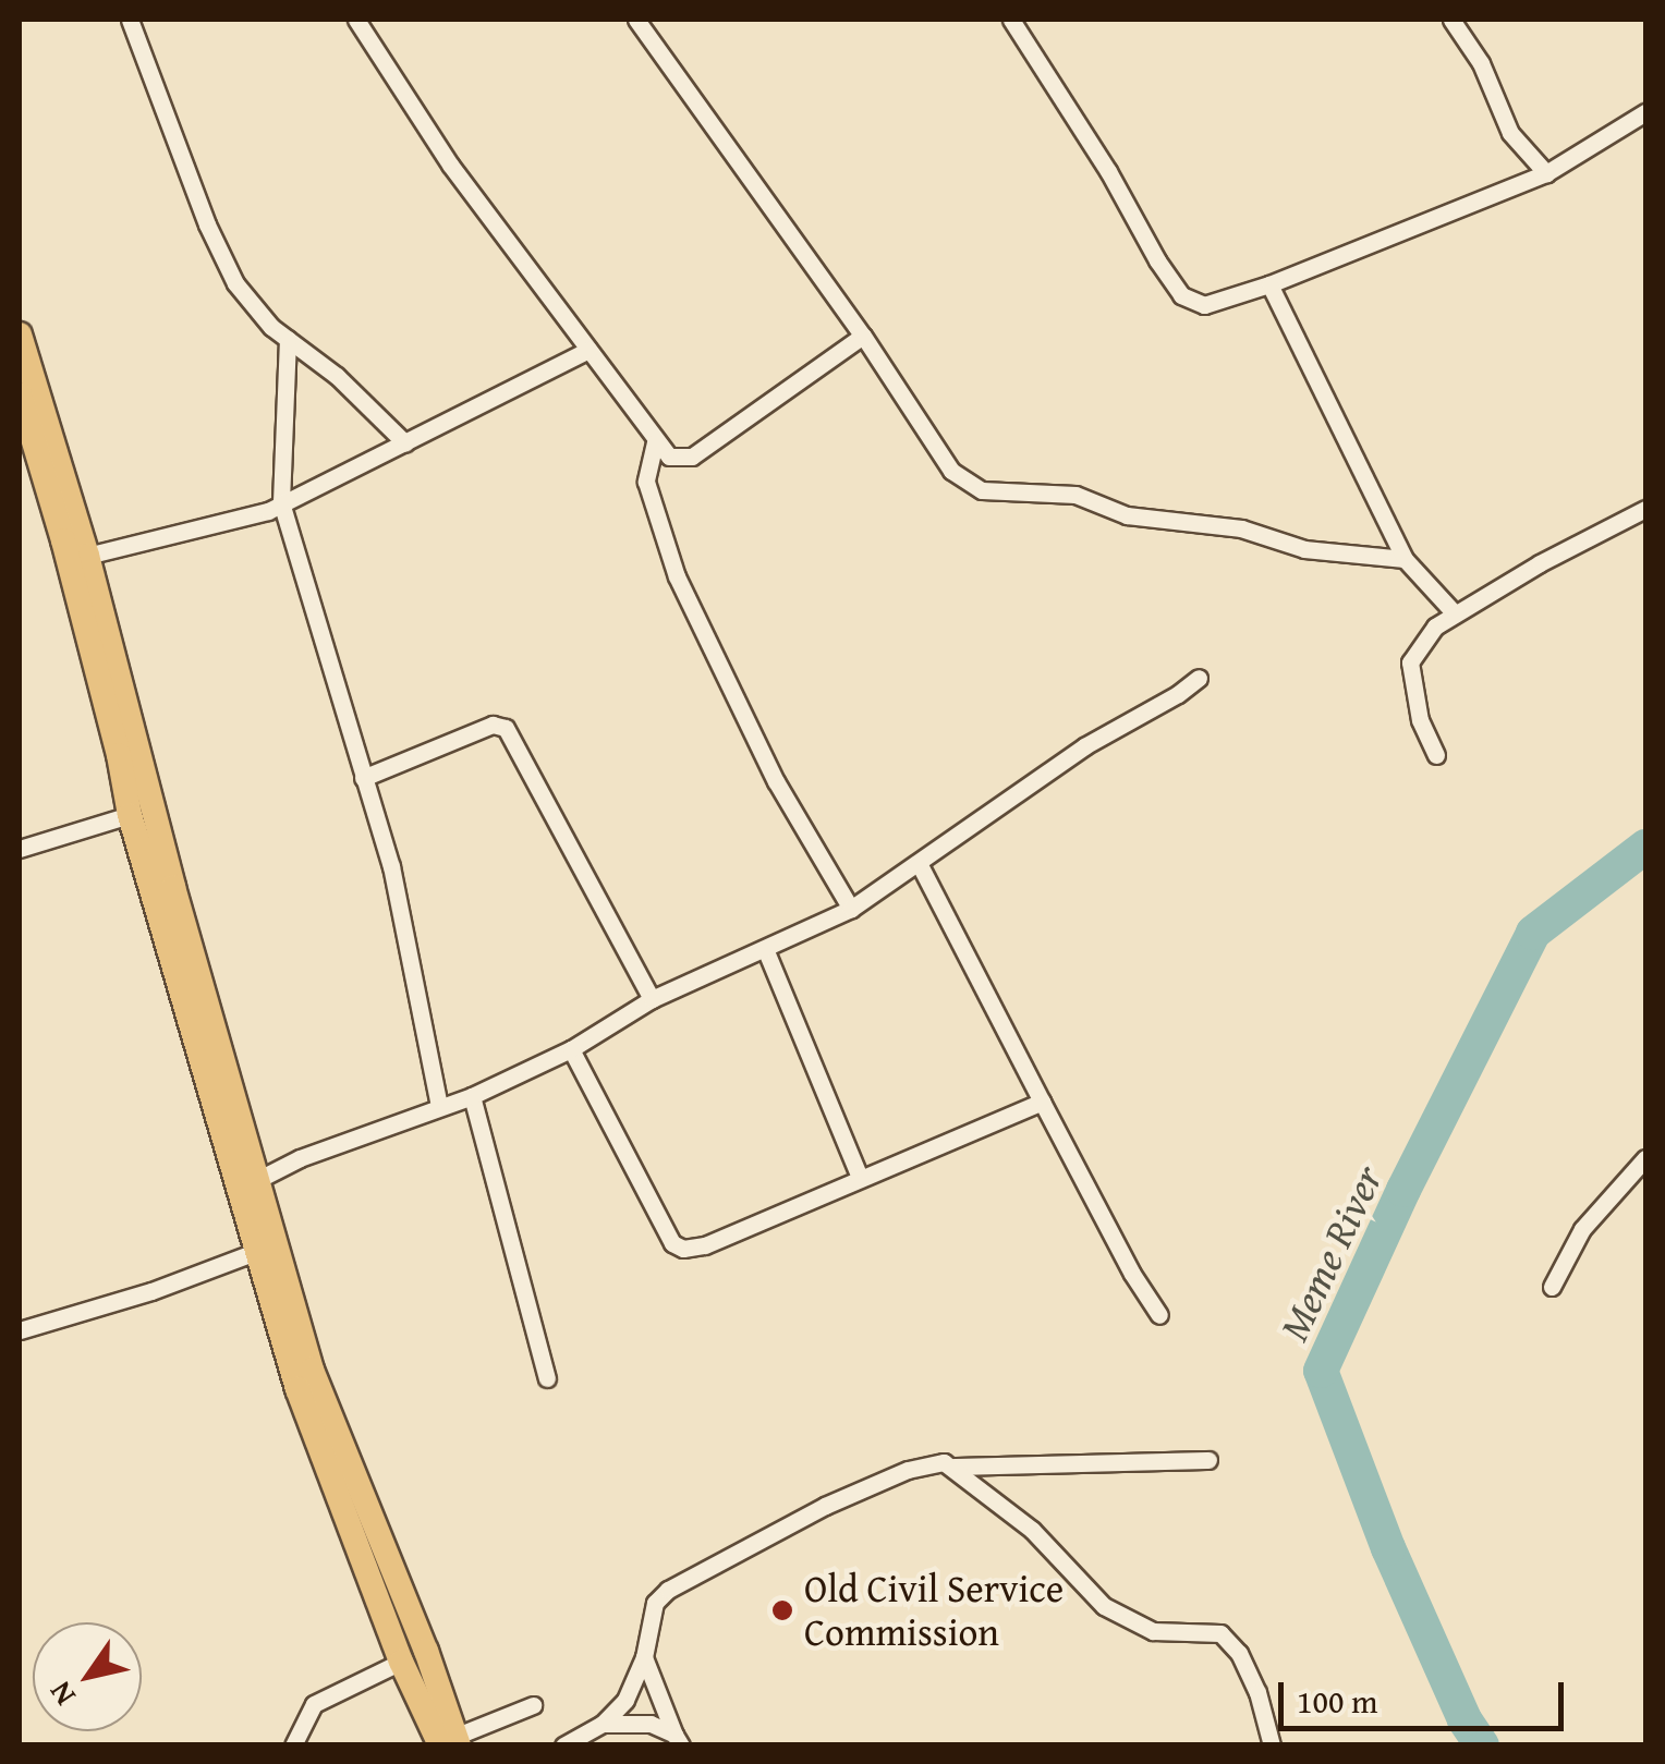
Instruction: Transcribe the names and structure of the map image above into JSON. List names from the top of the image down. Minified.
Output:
{"water":["Meme River"],"places":["Old Civil Service Commission"],"scale_bar":"100 m","north":"bottom left"}
